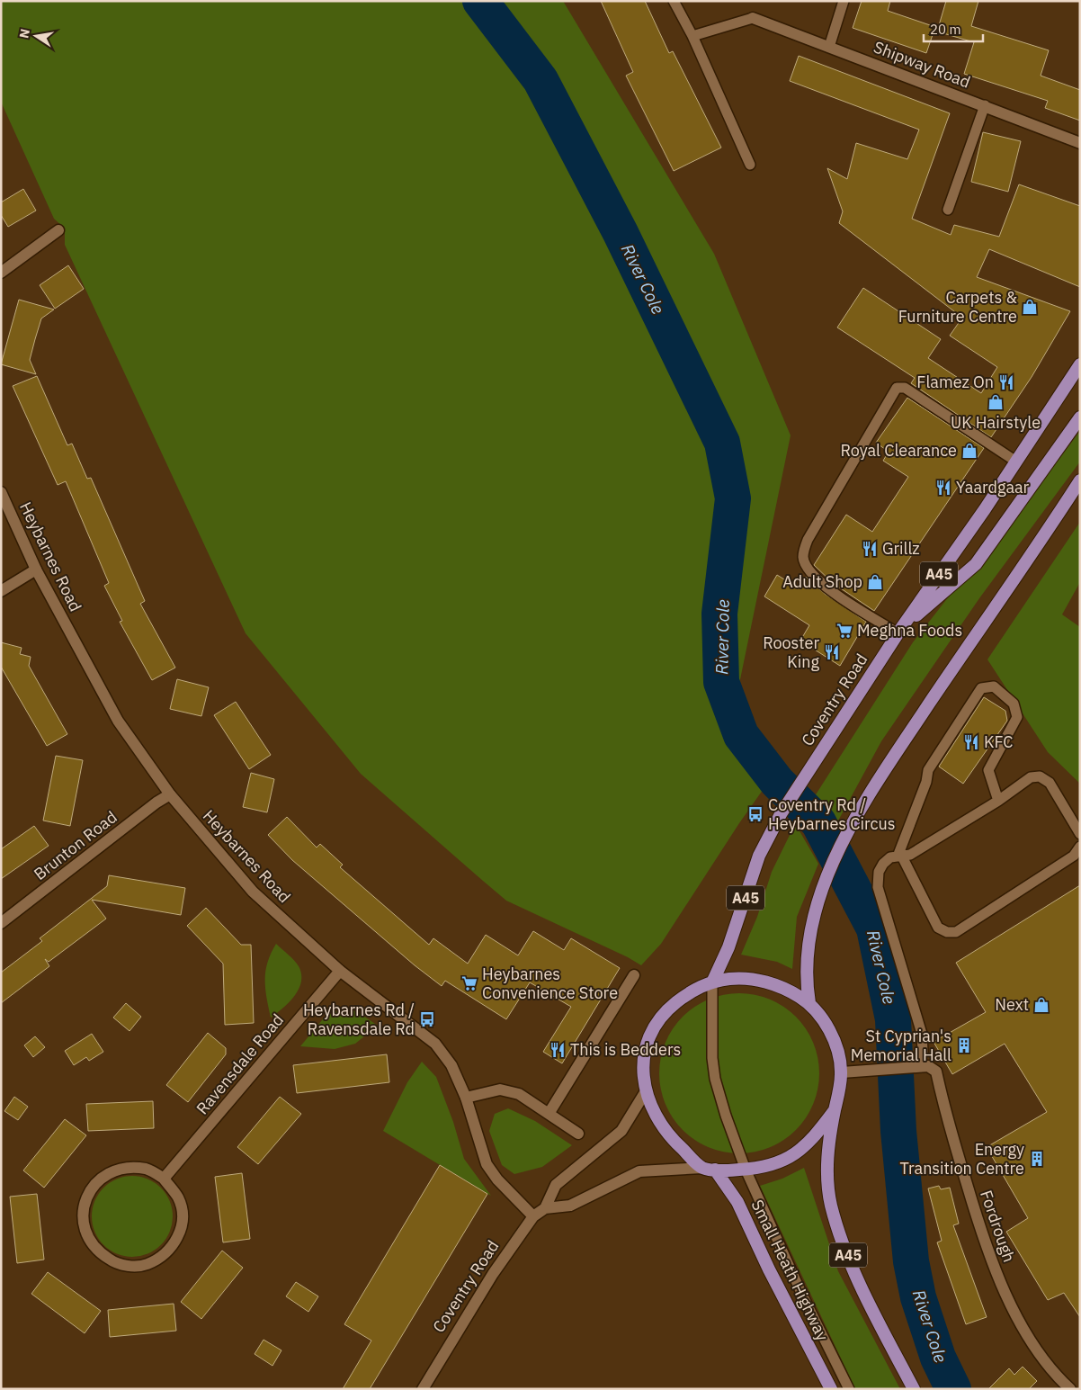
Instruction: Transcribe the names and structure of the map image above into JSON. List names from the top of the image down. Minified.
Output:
{"streets":{"highway":["A45","Coventry Road","Small Heath Highway"],"street":["Shipway Road","Heybarnes Road","Brunton Road","Ravensdale Road","Fordrough"]},"crossings":[["Heybarnes Road","Coventry Road"],["Heybarnes Road","Brunton Road"],["Heybarnes Road","Ravensdale Road"],["Coventry Road","Small Heath Highway"]],"water":["River Cole"],"places":{"shop":["Carpets & Furniture Centre","UK Hairstyle","Royal Clearance","Adult Shop","Next"],"restaurant":["Flamez On","Yaardgaar","Grillz","Rooster King","KFC","This is Bedders"],"supermarket":["Meghna Foods","Heybarnes Convenience Store"],"bus stop":["Coventry Rd / Heybarnes Circus","Heybarnes Rd / Ravensdale Rd"],"building":["St Cyprian's Memorial Hall","Energy Transition Centre"]},"scale_bar":"20 m","north":"left"}
